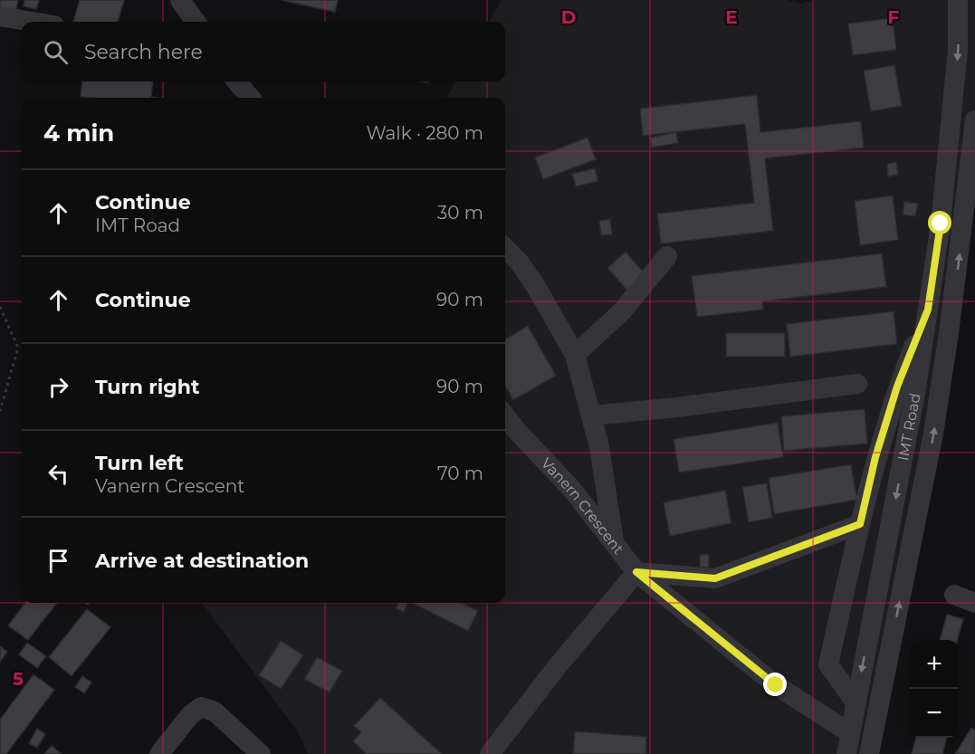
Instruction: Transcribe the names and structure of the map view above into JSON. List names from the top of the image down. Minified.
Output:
{"streets":{"street":["IMT Road","Vanern Crescent"]},"crossings":[["IMT Road","Vanern Crescent"]],"page":{"search":"Search here","heading":["4 min","Walk · 280 m"],"list":[["Continue","IMT Road","30 m"],["Continue","90 m"],["Turn right","90 m"],["Turn left","Vanern Crescent","70 m"],"Arrive at destination"],"map_buttons":["+","−"]},"grid":{"columns":["D","E","F"],"rows":["5"]}}
